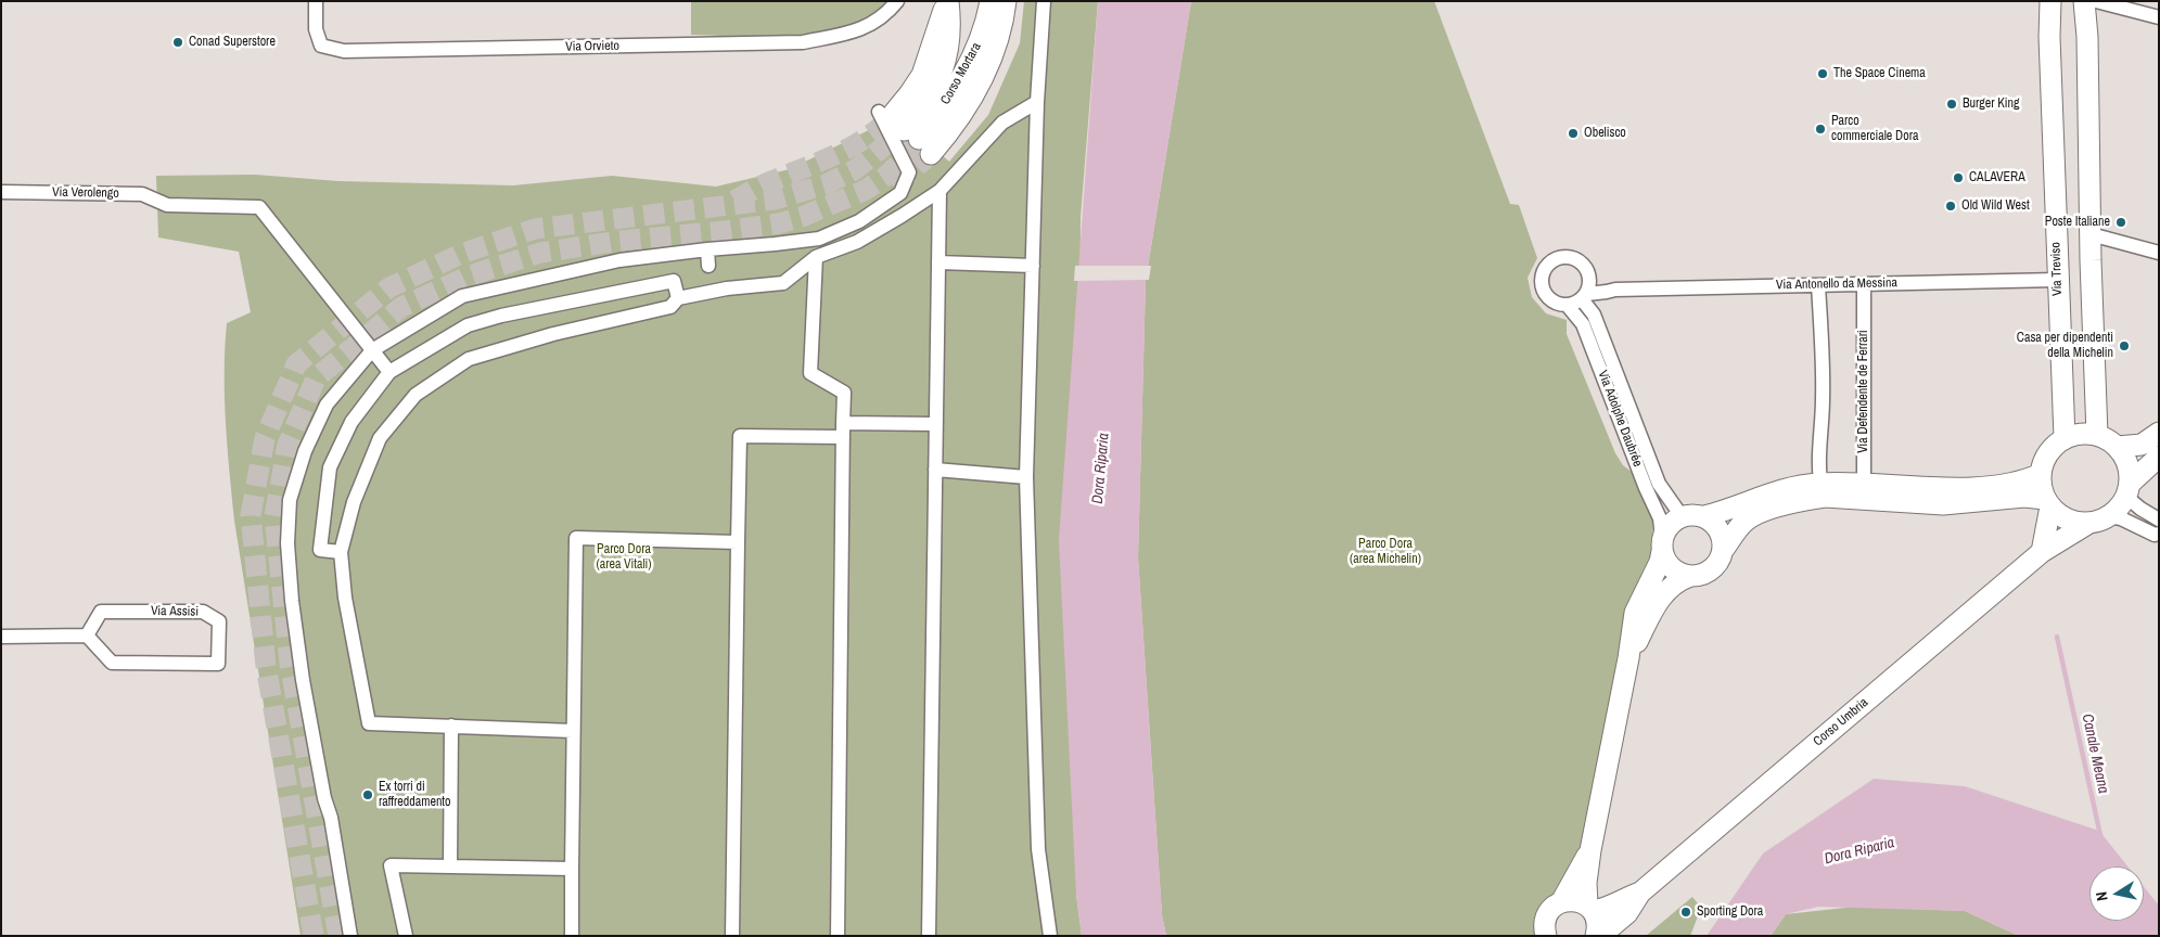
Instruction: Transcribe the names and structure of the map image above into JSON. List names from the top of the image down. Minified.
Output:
{"streets":{"street":["Via Orvieto","Corso Mortara","Via Verolengo","Via Treviso","Via Antonello da Messina","Via Defendente de Ferrari","Via Adolphe Daubrée","Via Assisi","Corso Umbria"]},"crossings":[["Via Treviso","Via Antonello da Messina"],["Via Treviso","Corso Umbria"],["Via Antonello da Messina","Via Defendente de Ferrari"],["Via Antonello da Messina","Via Adolphe Daubrée"]],"water":["Dora Riparia","Canale Meana"],"parks":["Parco Dora (area Michelin)","Parco Dora (area Vitali)"],"places":["Conad Superstore","The Space Cinema","Burger King","Parco commerciale Dora","Obelisco","CALAVERA","Old Wild West","Poste Italiane","Casa per dipendenti della Michelin","Ex torri di raffreddamento","Sporting Dora"],"north":"left"}
